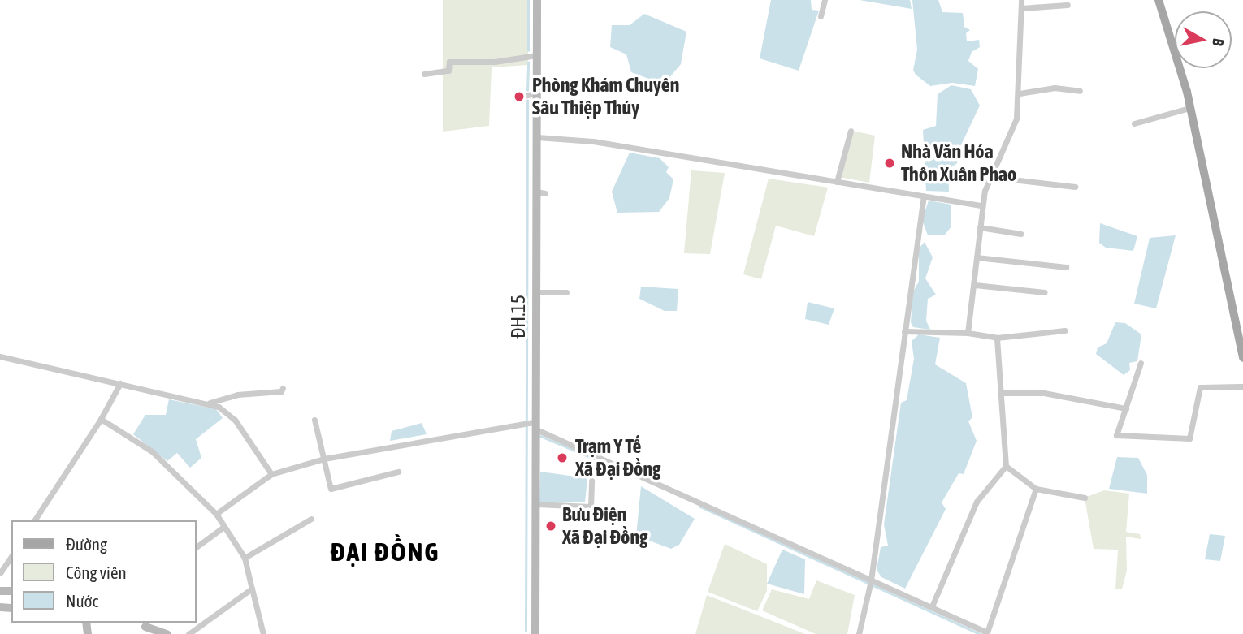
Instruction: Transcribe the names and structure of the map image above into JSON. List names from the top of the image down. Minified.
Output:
{"streets":{"main road":["ĐH.15"]},"districts":["ĐẠI ĐỒNG"],"places":["Phòng Khám Chuyên Sâu Thiệp Thúy","Nhà Văn Hóa Thôn Xuân Phao","Trạm Y Tế Xã Đại Đồng","Bưu Điện Xã Đại Đồng"],"legend":["Đường","Công viên","Nước"],"north":"right"}
